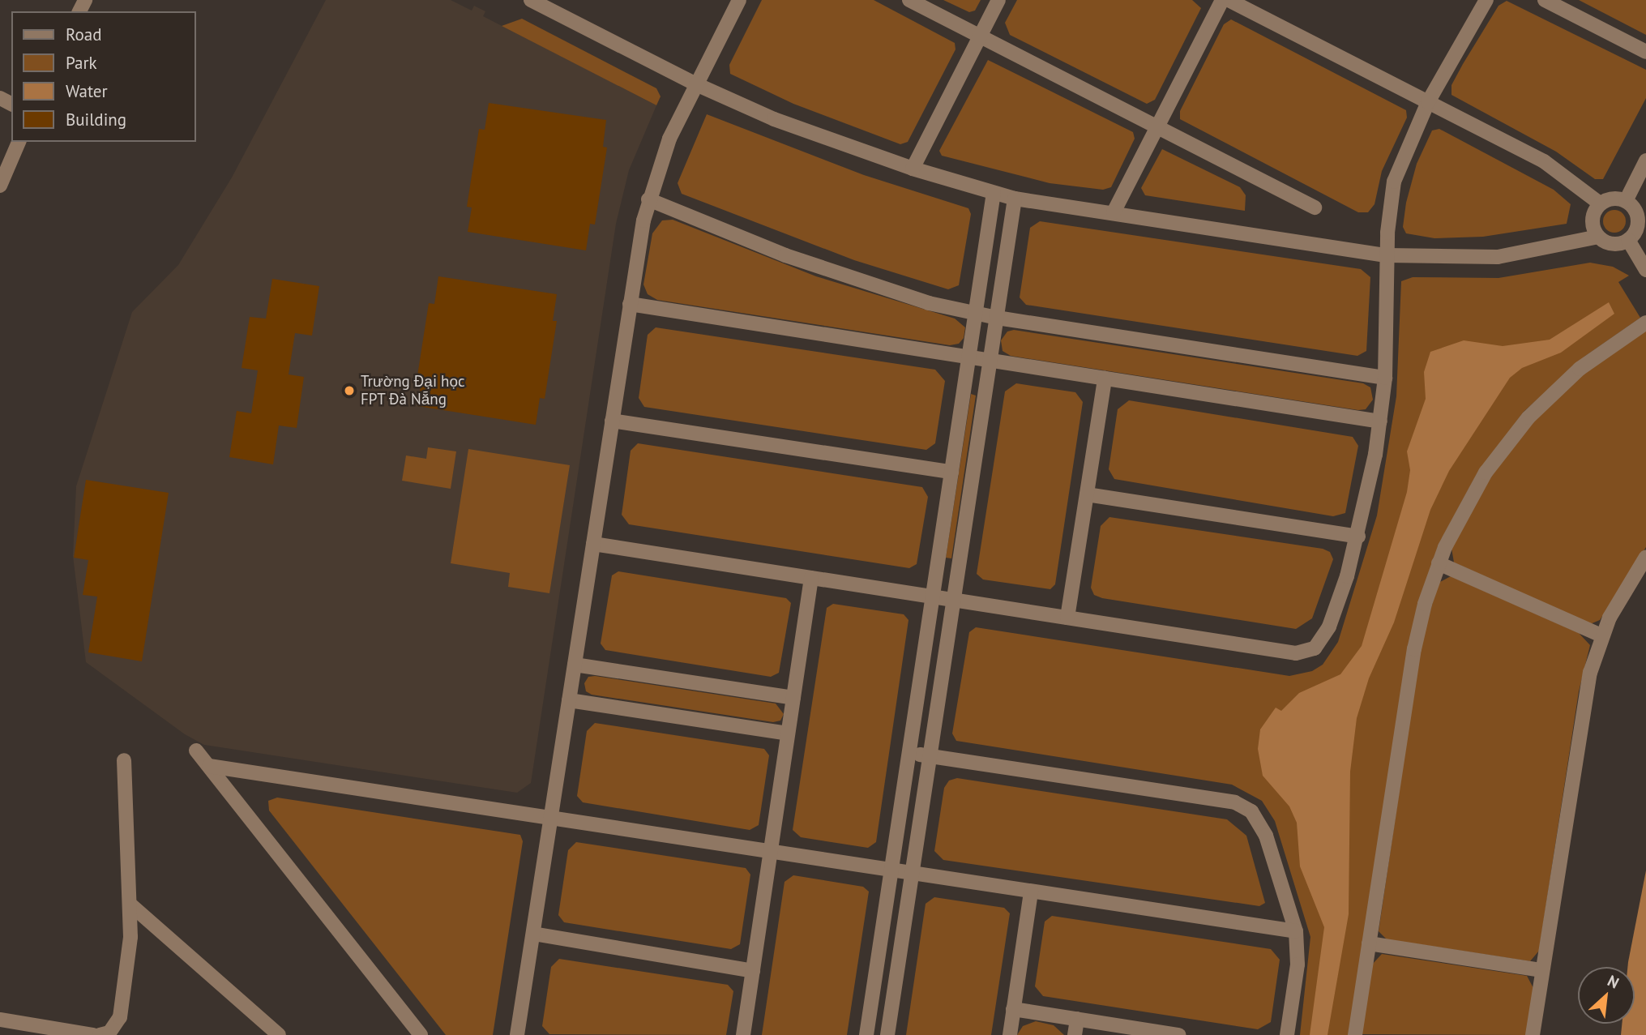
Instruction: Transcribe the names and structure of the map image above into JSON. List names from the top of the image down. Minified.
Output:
{"places":["Trường Đại học FPT Đà Nẵng"],"legend":["Road","Park","Water","Building"],"north":"top right"}
